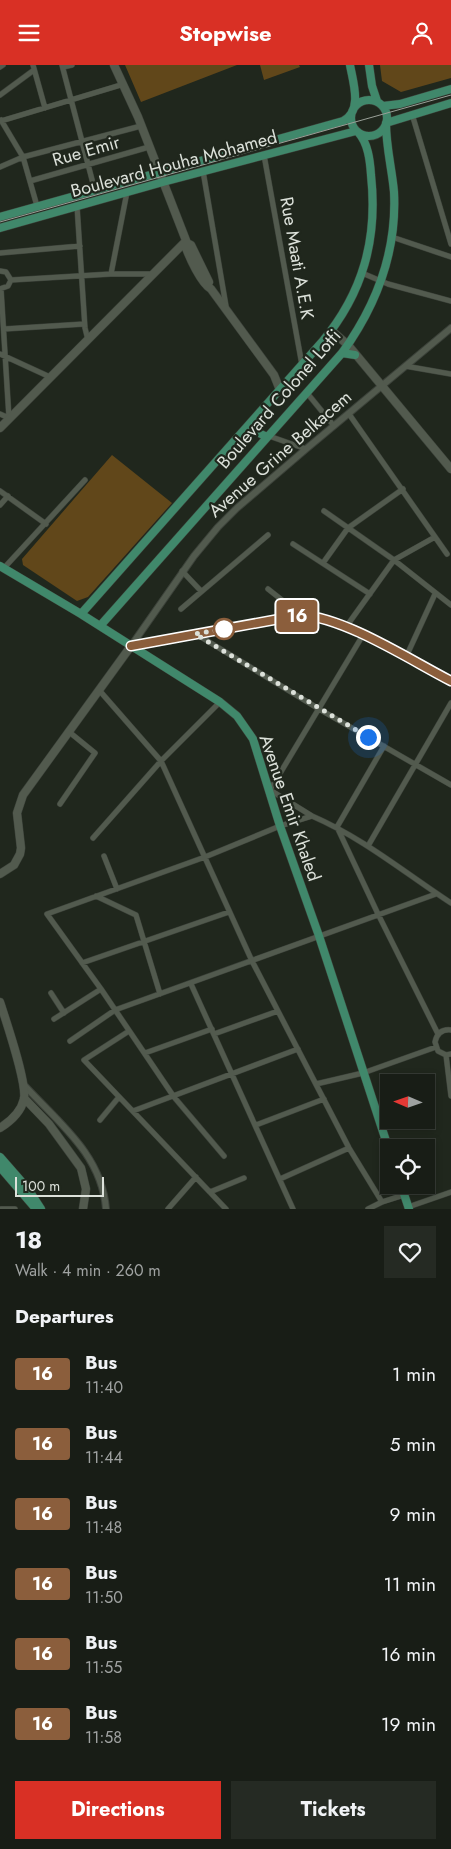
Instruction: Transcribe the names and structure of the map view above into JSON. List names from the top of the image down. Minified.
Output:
{"streets":{"main road":["Boulevard Houha Mohamed","Boulevard Colonel Lotfi","Avenue Emir Khaled"],"street":["Rue Emir","Rue Maati A.E.K","Avenue Grine Belkacem"]},"crossings":[["Boulevard Houha Mohamed","Rue Maati A.E.K"],["Boulevard Houha Mohamed","Boulevard Colonel Lotfi"],["Rue Maati A.E.K","Boulevard Colonel Lotfi"],["Boulevard Colonel Lotfi","Avenue Emir Khaled"],["Avenue Grine Belkacem","Avenue Emir Khaled"]],"lines":["bus line 16"],"scale_bar":"100 m","north":"left","page":{"header":"Stopwise","on_map":"16","scale":"100 m","heading":[["18","Walk · 4 min · 260 m"],"Departures"],"list":[{"mark":"16","name":"Bus","note":"11:40","value":"1 min"},{"mark":"16","name":"Bus","note":"11:44","value":"5 min"},{"mark":"16","name":"Bus","note":"11:48","value":"9 min"},{"mark":"16","name":"Bus","note":"11:50","value":"11 min"},{"mark":"16","name":"Bus","note":"11:55","value":"16 min"},{"mark":"16","name":"Bus","note":"11:58","value":"19 min"}],"buttons":["Directions","Tickets"]}}
